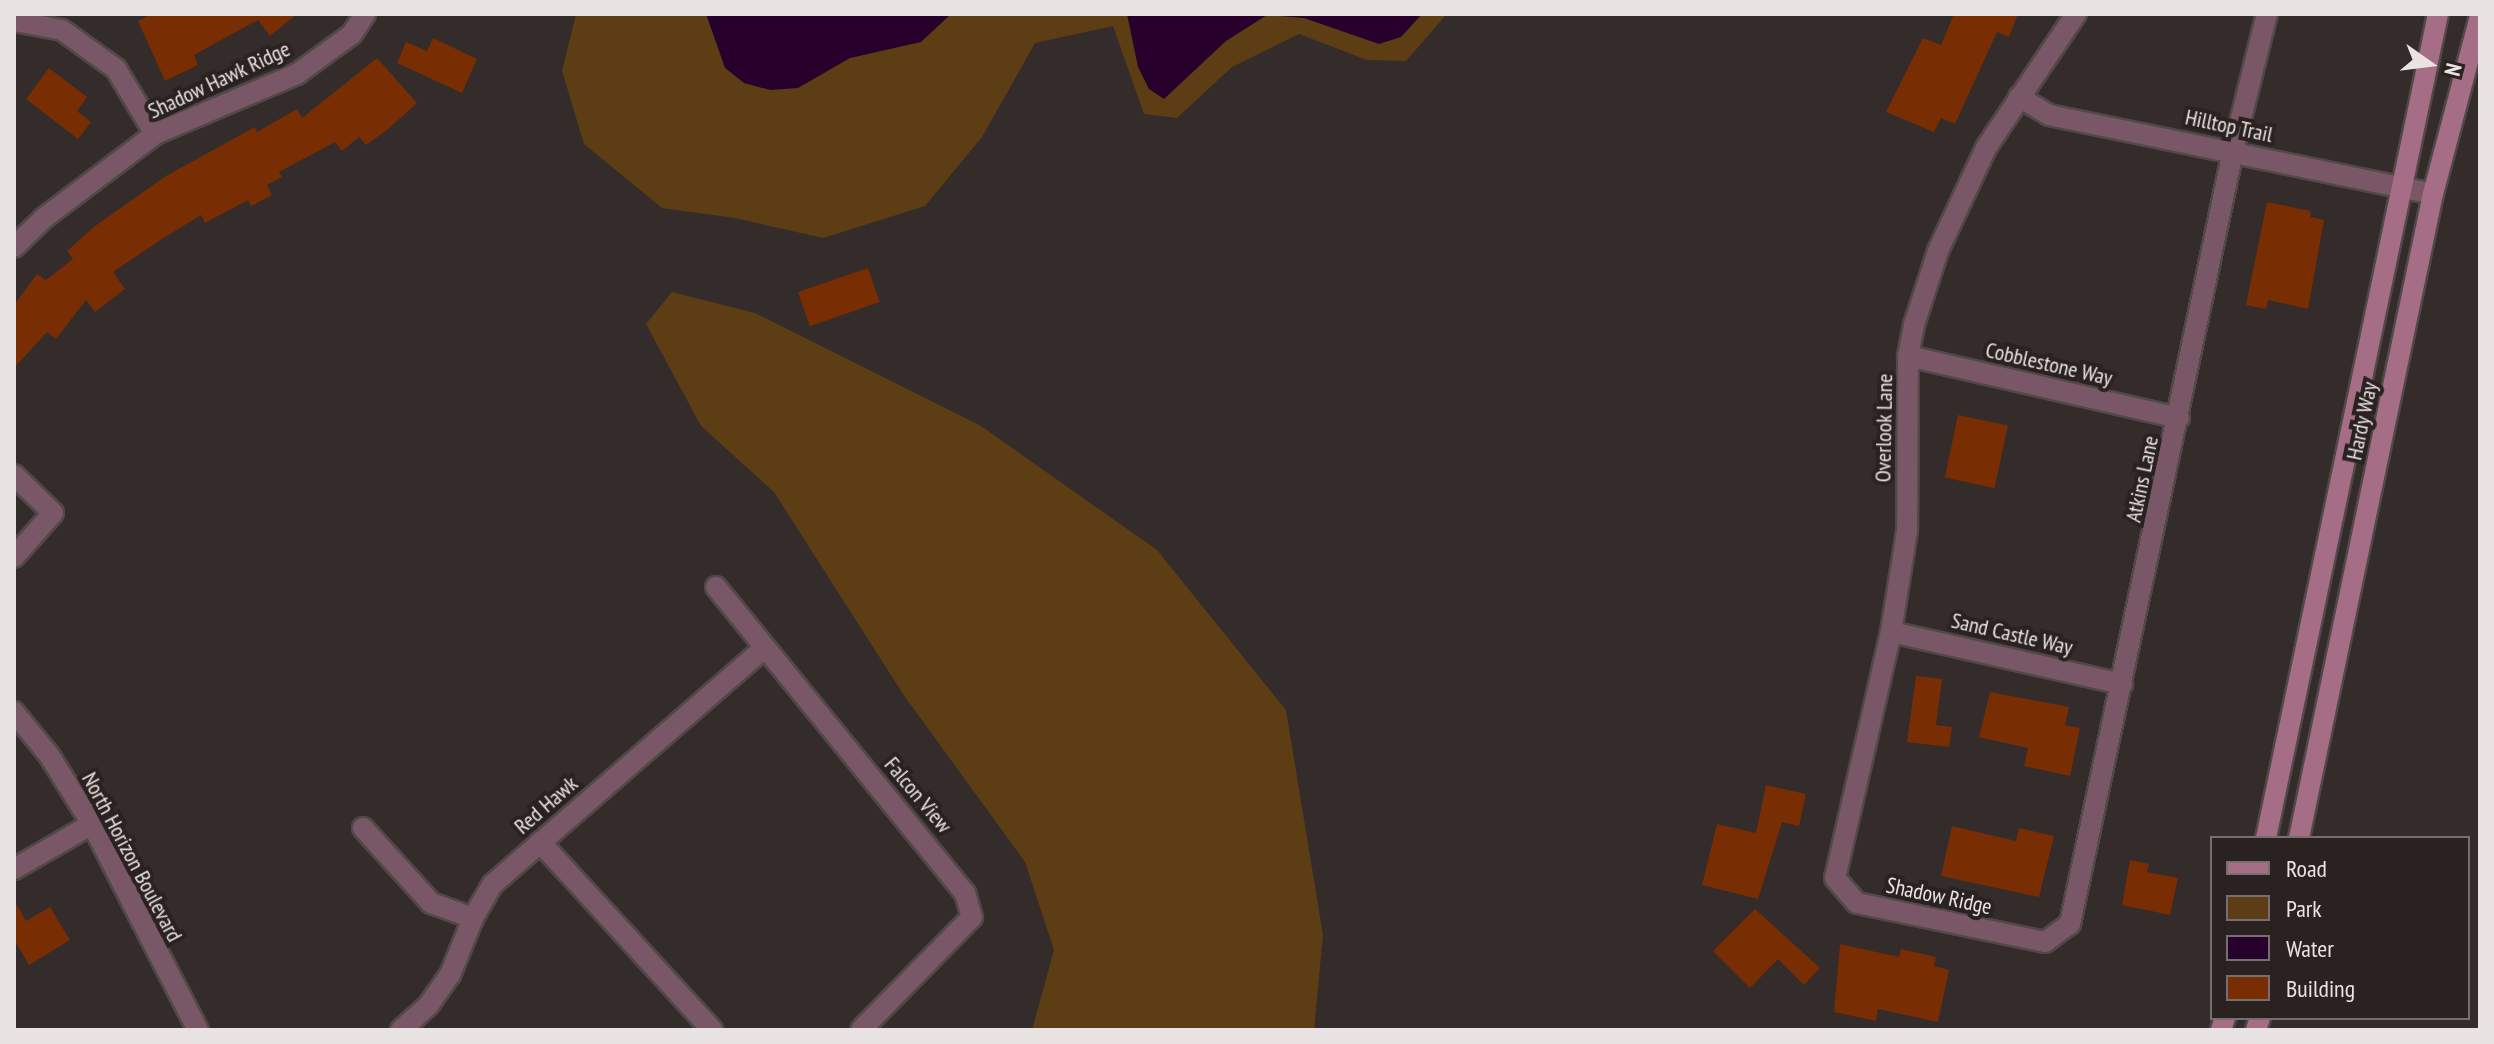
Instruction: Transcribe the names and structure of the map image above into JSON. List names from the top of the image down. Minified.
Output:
{"streets":{"main road":["Hardy Way"],"street":["Shadow Hawk Ridge","Hilltop Trail","Cobblestone Way","Overlook Lane","Atkins Lane","Sand Castle Way","Falcon View","Red Hawk","North Horizon Boulevard","Shadow Ridge"]},"crossings":[["Hilltop Trail","Hardy Way"],["Hilltop Trail","Overlook Lane"],["Hilltop Trail","Atkins Lane"],["Cobblestone Way","Overlook Lane"],["Cobblestone Way","Atkins Lane"],["Overlook Lane","Sand Castle Way"],["Overlook Lane","Shadow Ridge"],["Atkins Lane","Sand Castle Way"],["Atkins Lane","Shadow Ridge"],["Falcon View","Red Hawk"]],"legend":["Road","Park","Water","Building"],"north":"right"}
